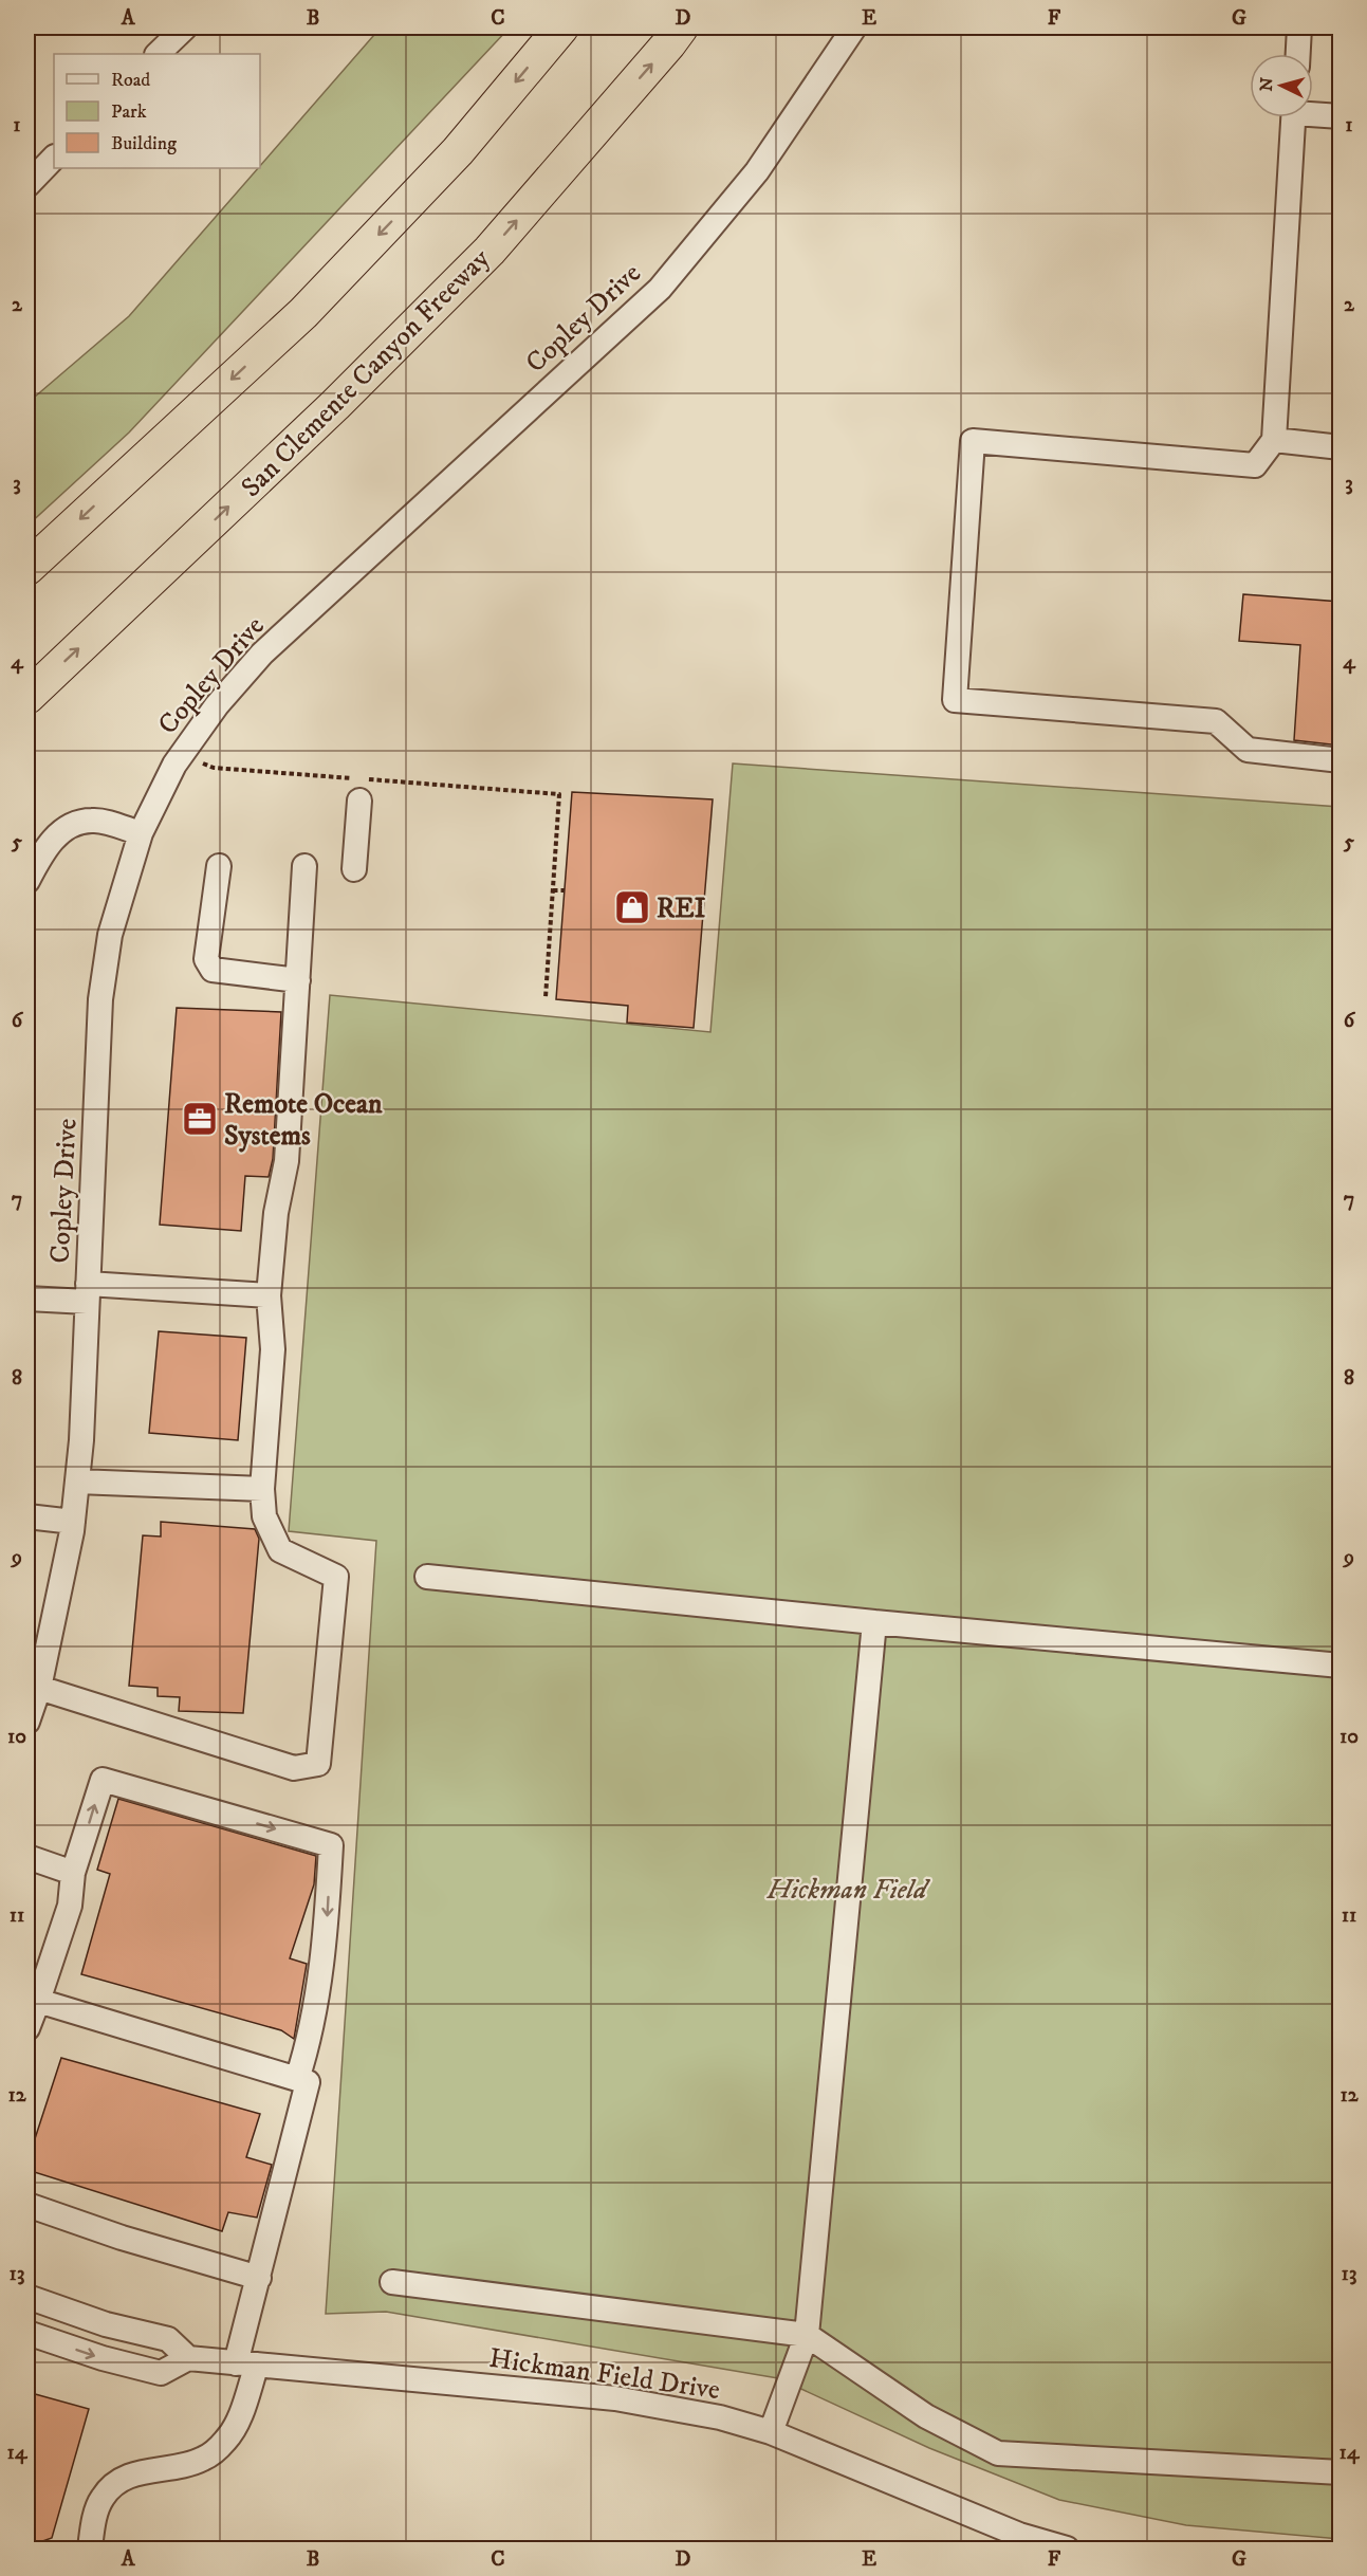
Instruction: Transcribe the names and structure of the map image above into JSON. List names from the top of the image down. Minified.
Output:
{"streets":{"highway":["San Clemente Canyon Freeway"],"street":["Copley Drive","Hickman Field Drive"]},"parks":["Hickman Field"],"places":{"shop":["REI"],"office":["Remote Ocean Systems"]},"legend":["Road","Park","Building"],"north":"left","grid":{"columns":["A","B","C","D","E","F","G"],"rows":["1","2","3","4","5","6","7","8","9","10","11","12","13","14"]}}
